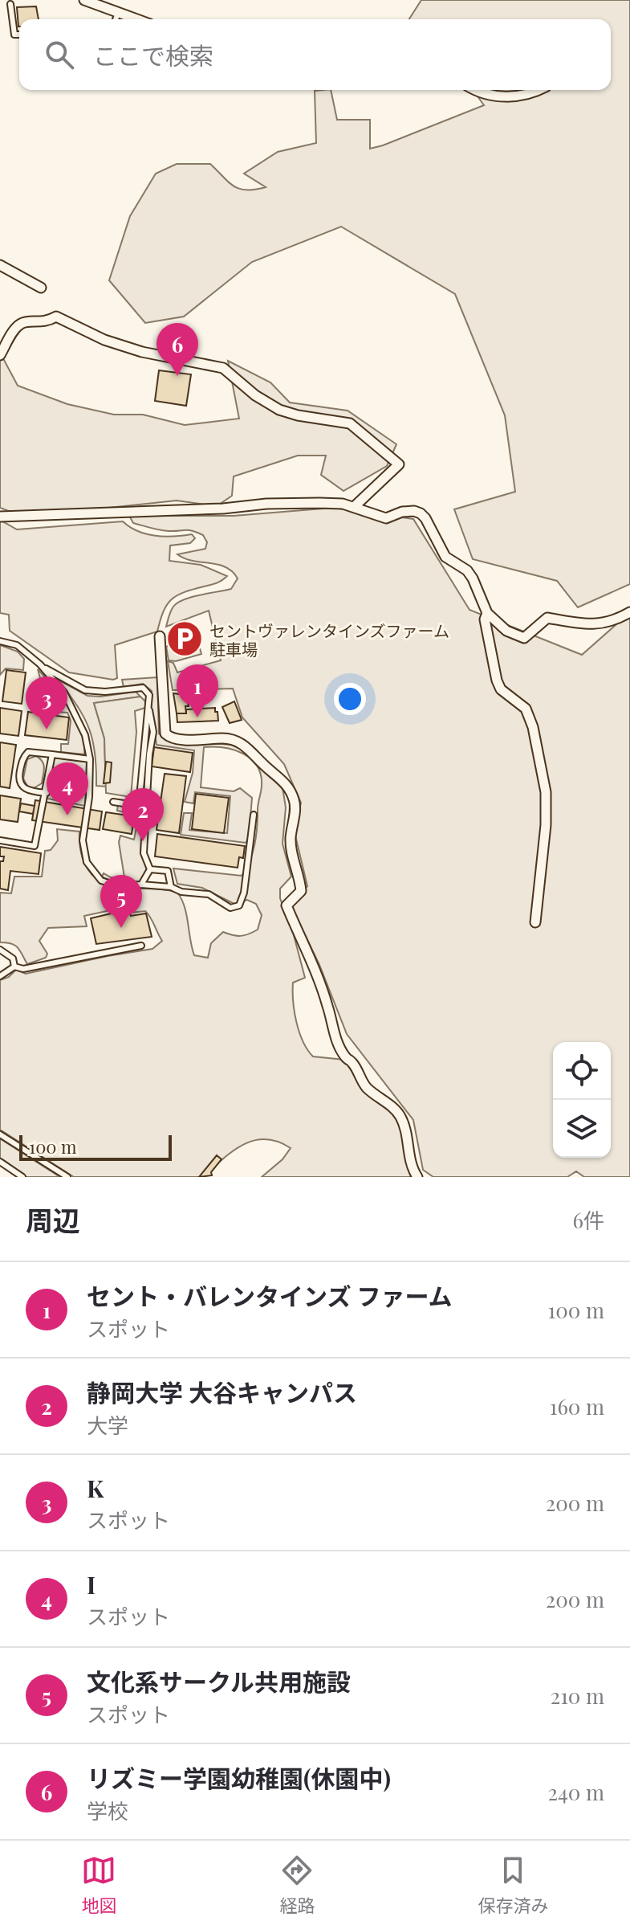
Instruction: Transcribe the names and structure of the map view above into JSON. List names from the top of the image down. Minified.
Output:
{"places":{"parking":["セントヴァレンタインズファーム 駐車場"]},"scale_bar":"100 m","page":{"search":"ここで検索","pins":["6","1","3","4","2","5"],"scale":"100 m","heading":["周辺","6件"],"list":[{"mark":"1","name":"セント・バレンタインズ ファーム","note":"スポット","value":"100 m"},{"mark":"2","name":"静岡大学 大谷キャンパス","note":"大学","value":"160 m"},{"mark":"3","name":"K","note":"スポット","value":"200 m"},{"mark":"4","name":"I","note":"スポット","value":"200 m"},{"mark":"5","name":"文化系サークル共用施設","note":"スポット","value":"210 m"},{"mark":"6","name":"リズミー学園幼稚園(休園中)","note":"学校","value":"240 m"}],"nav":["地図","経路","保存済み"]}}
